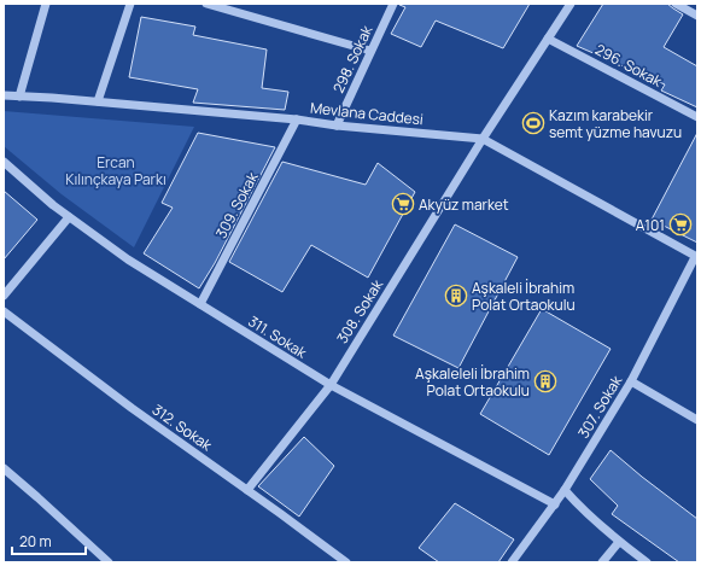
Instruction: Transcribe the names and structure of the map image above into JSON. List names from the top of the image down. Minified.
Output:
{"streets":{"street":["298. Sokak","296. Sokak","Mevlana Caddesi","309. Sokak","308. Sokak","311. Sokak","307. Sokak","312. Sokak"]},"crossings":[["298. Sokak","Mevlana Caddesi"],["296. Sokak","308. Sokak"],["Mevlana Caddesi","309. Sokak"],["Mevlana Caddesi","308. Sokak"],["Mevlana Caddesi","307. Sokak"],["309. Sokak","311. Sokak"],["308. Sokak","311. Sokak"],["308. Sokak","312. Sokak"],["311. Sokak","307. Sokak"]],"parks":["Ercan Kılınçkaya Parkı"],"places":{"sports":["Kazım karabekir semt yüzme havuzu"],"supermarket":["Akyüz market","A101"],"building":["Aşkaleli İbrahim Polat Ortaokulu","Aşkaleleli İbrahim Polat Ortaokulu"]},"scale_bar":"20 m"}
